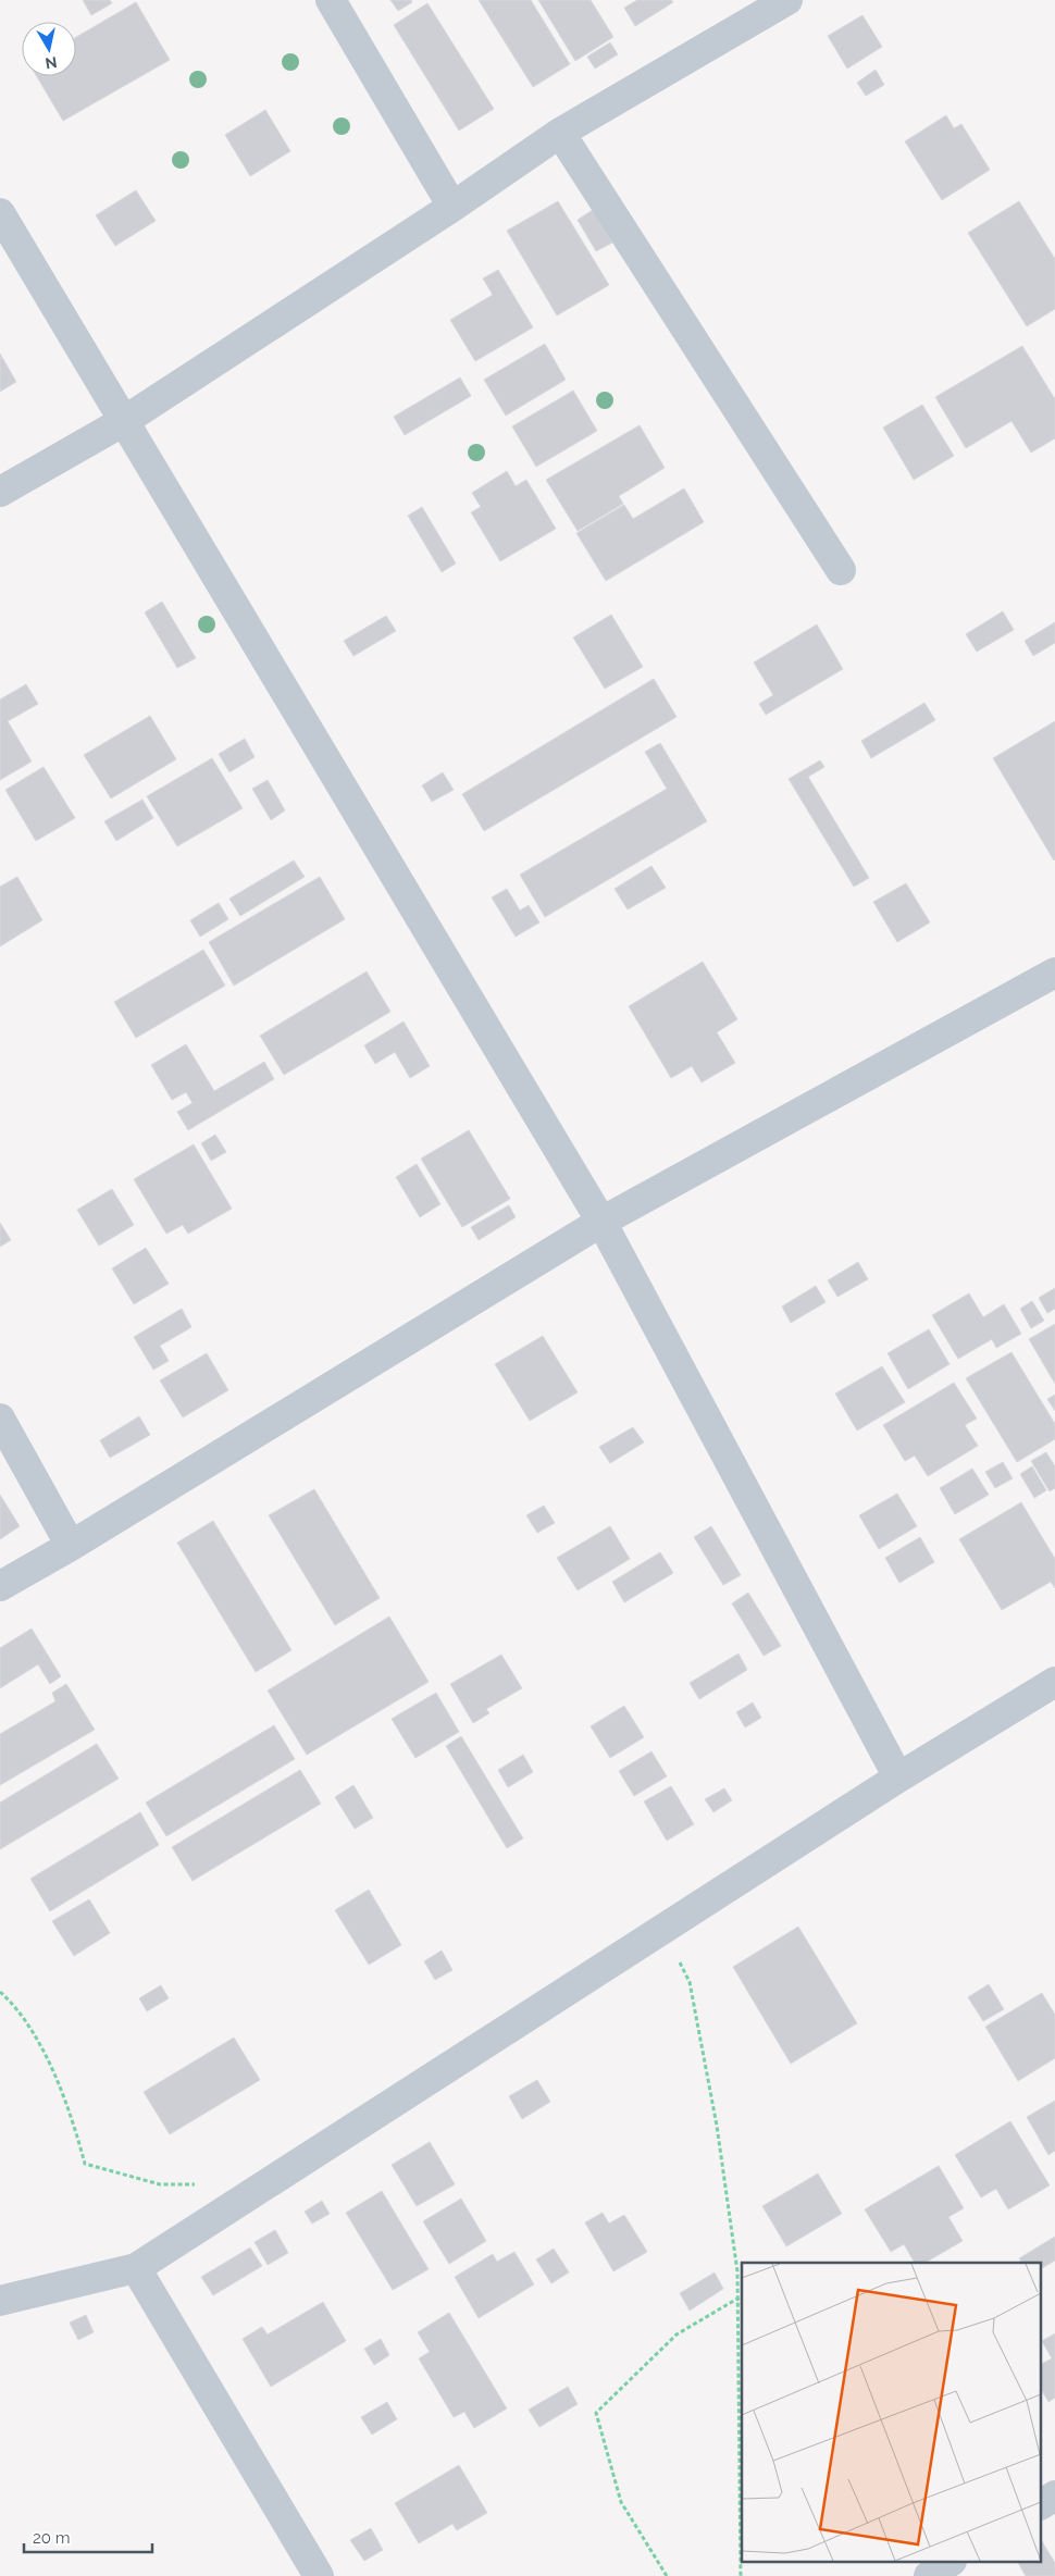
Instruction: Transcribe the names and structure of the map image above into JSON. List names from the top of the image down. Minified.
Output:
{"scale_bar":"20 m","north":"bottom"}
